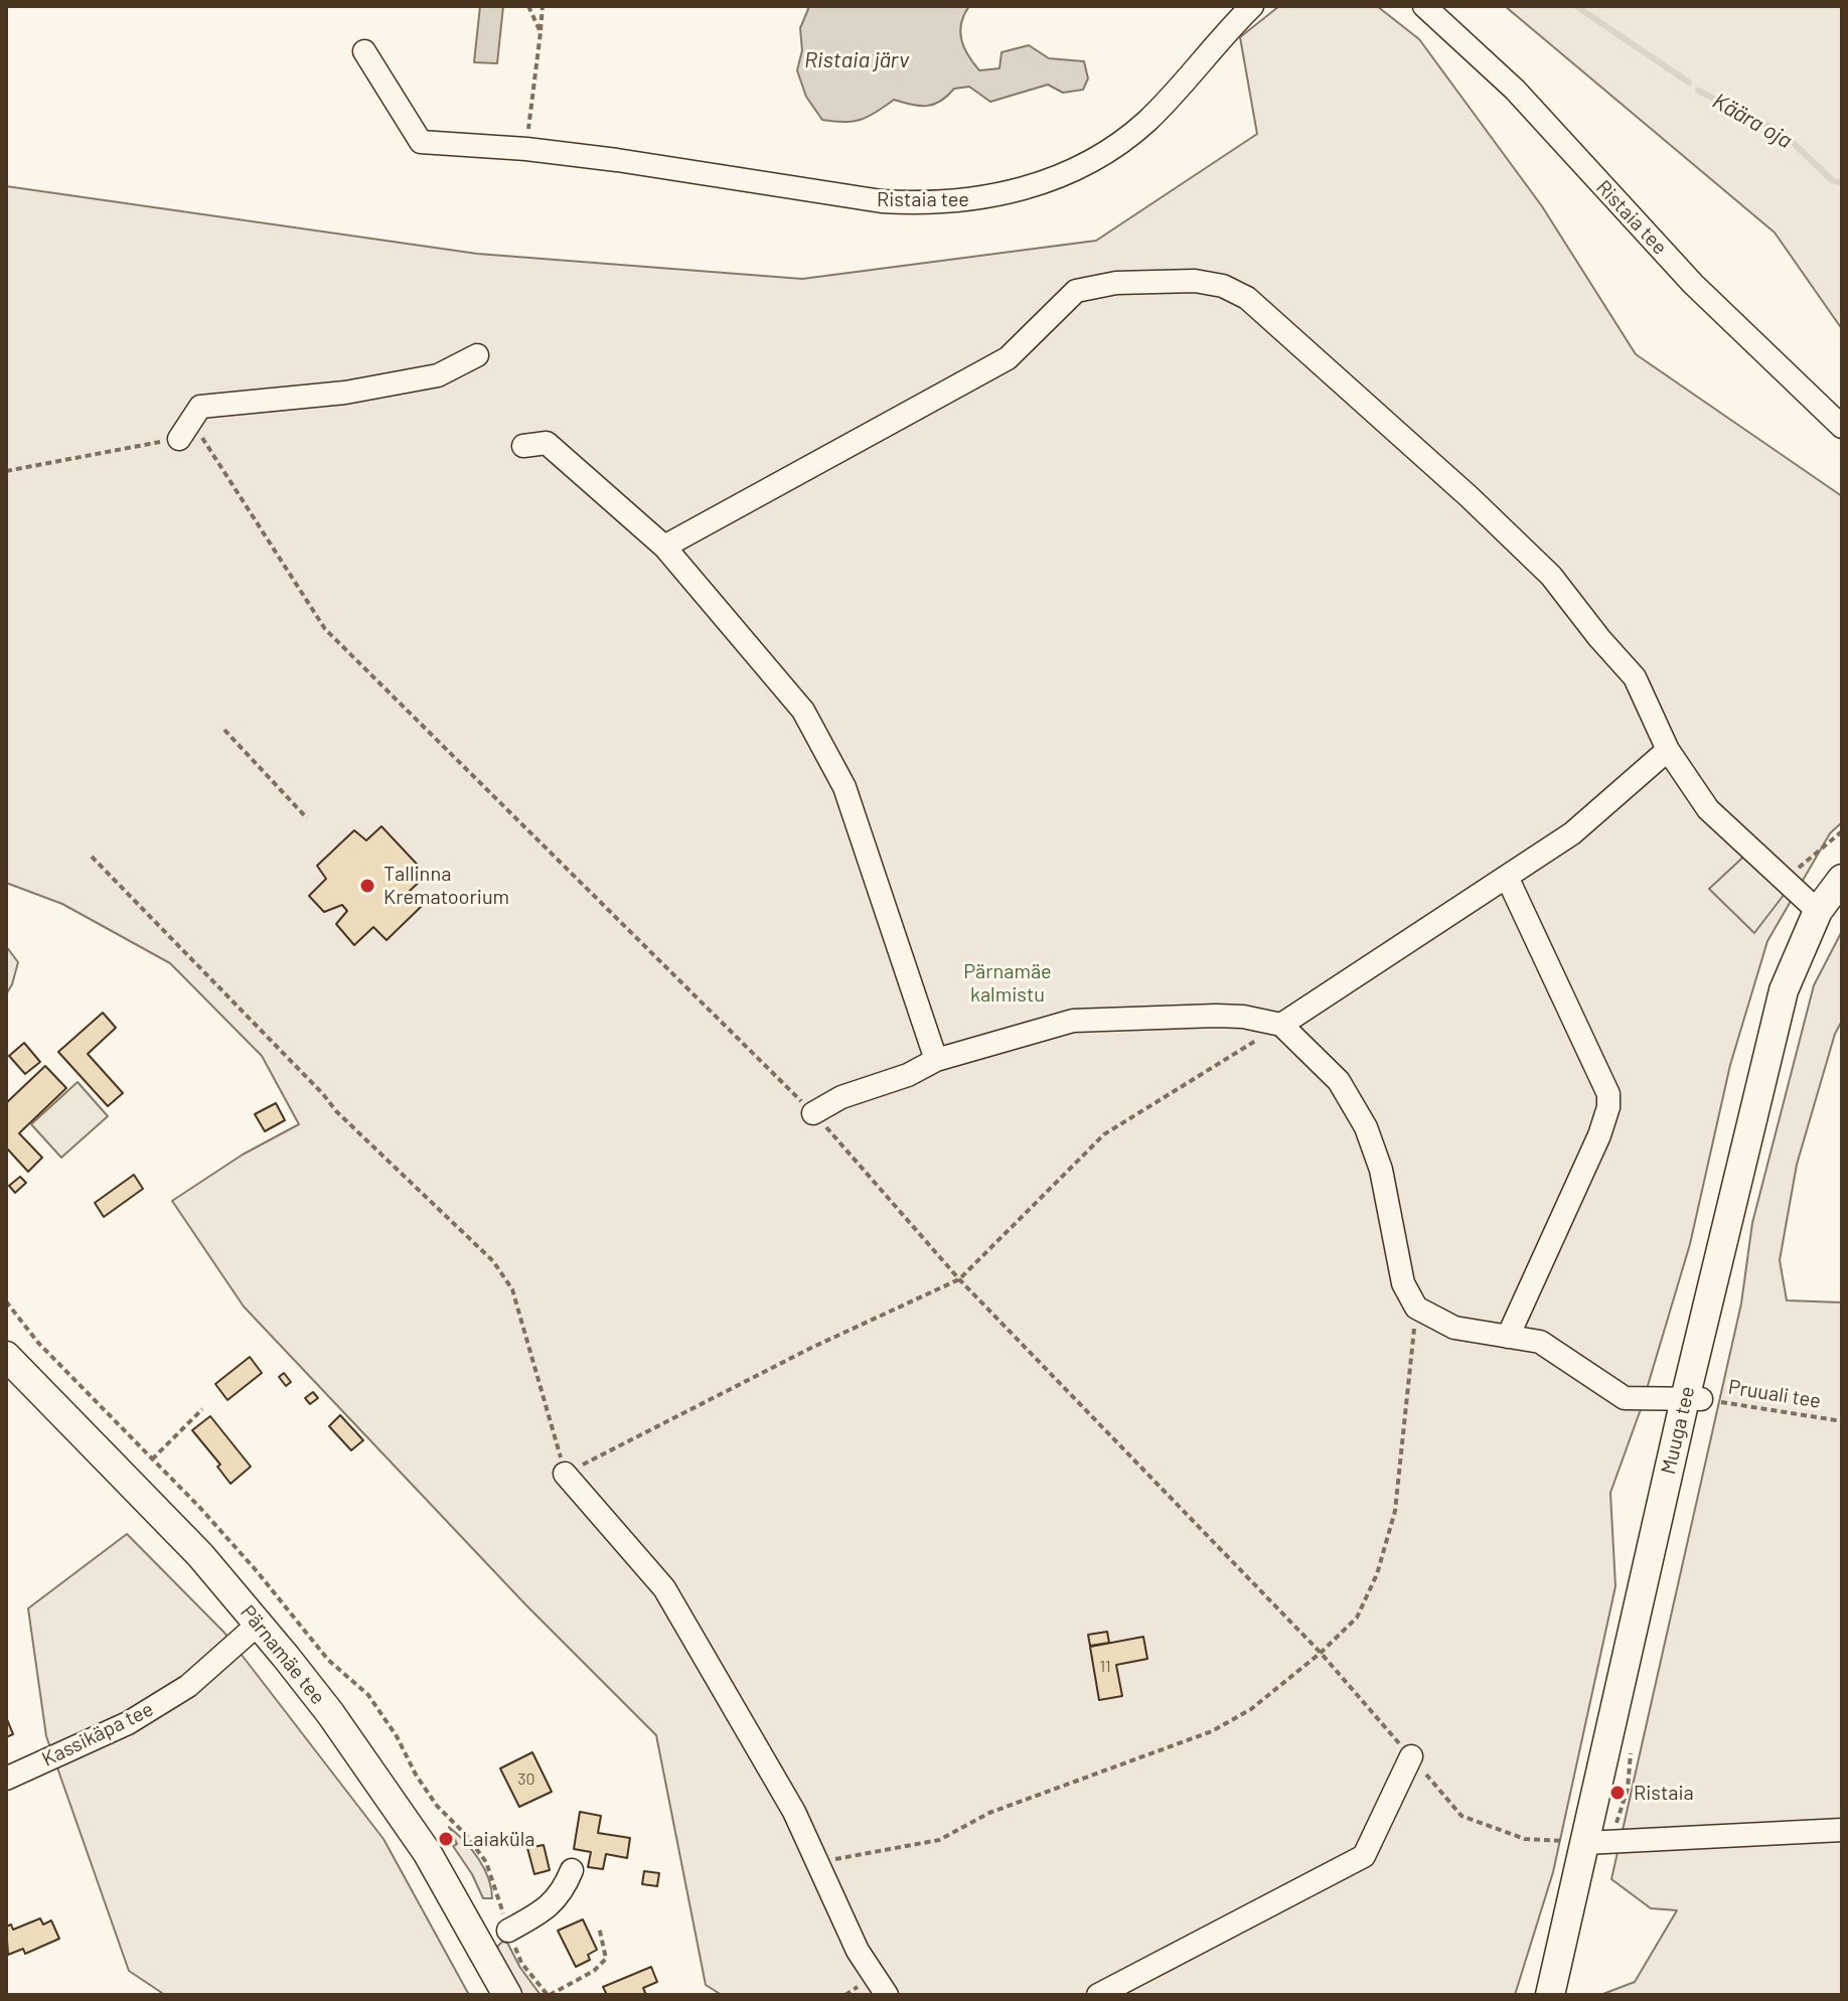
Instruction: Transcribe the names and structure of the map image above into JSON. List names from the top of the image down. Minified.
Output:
{"streets":{"main road":["Muuga tee","Pärnamäe tee"],"street":["Ristaia tee","Kassikäpa tee"],"path":["Pruuali tee"]},"crossings":[["Pruuali tee","Muuga tee"],["Pärnamäe tee","Kassikäpa tee"]],"water":["Ristaia järv","Käära oja"],"parks":["Pärnamäe kalmistu"],"places":["Tallinna Krematoorium","Ristaia","Laiaküla"],"house_numbers":["11","30"]}
